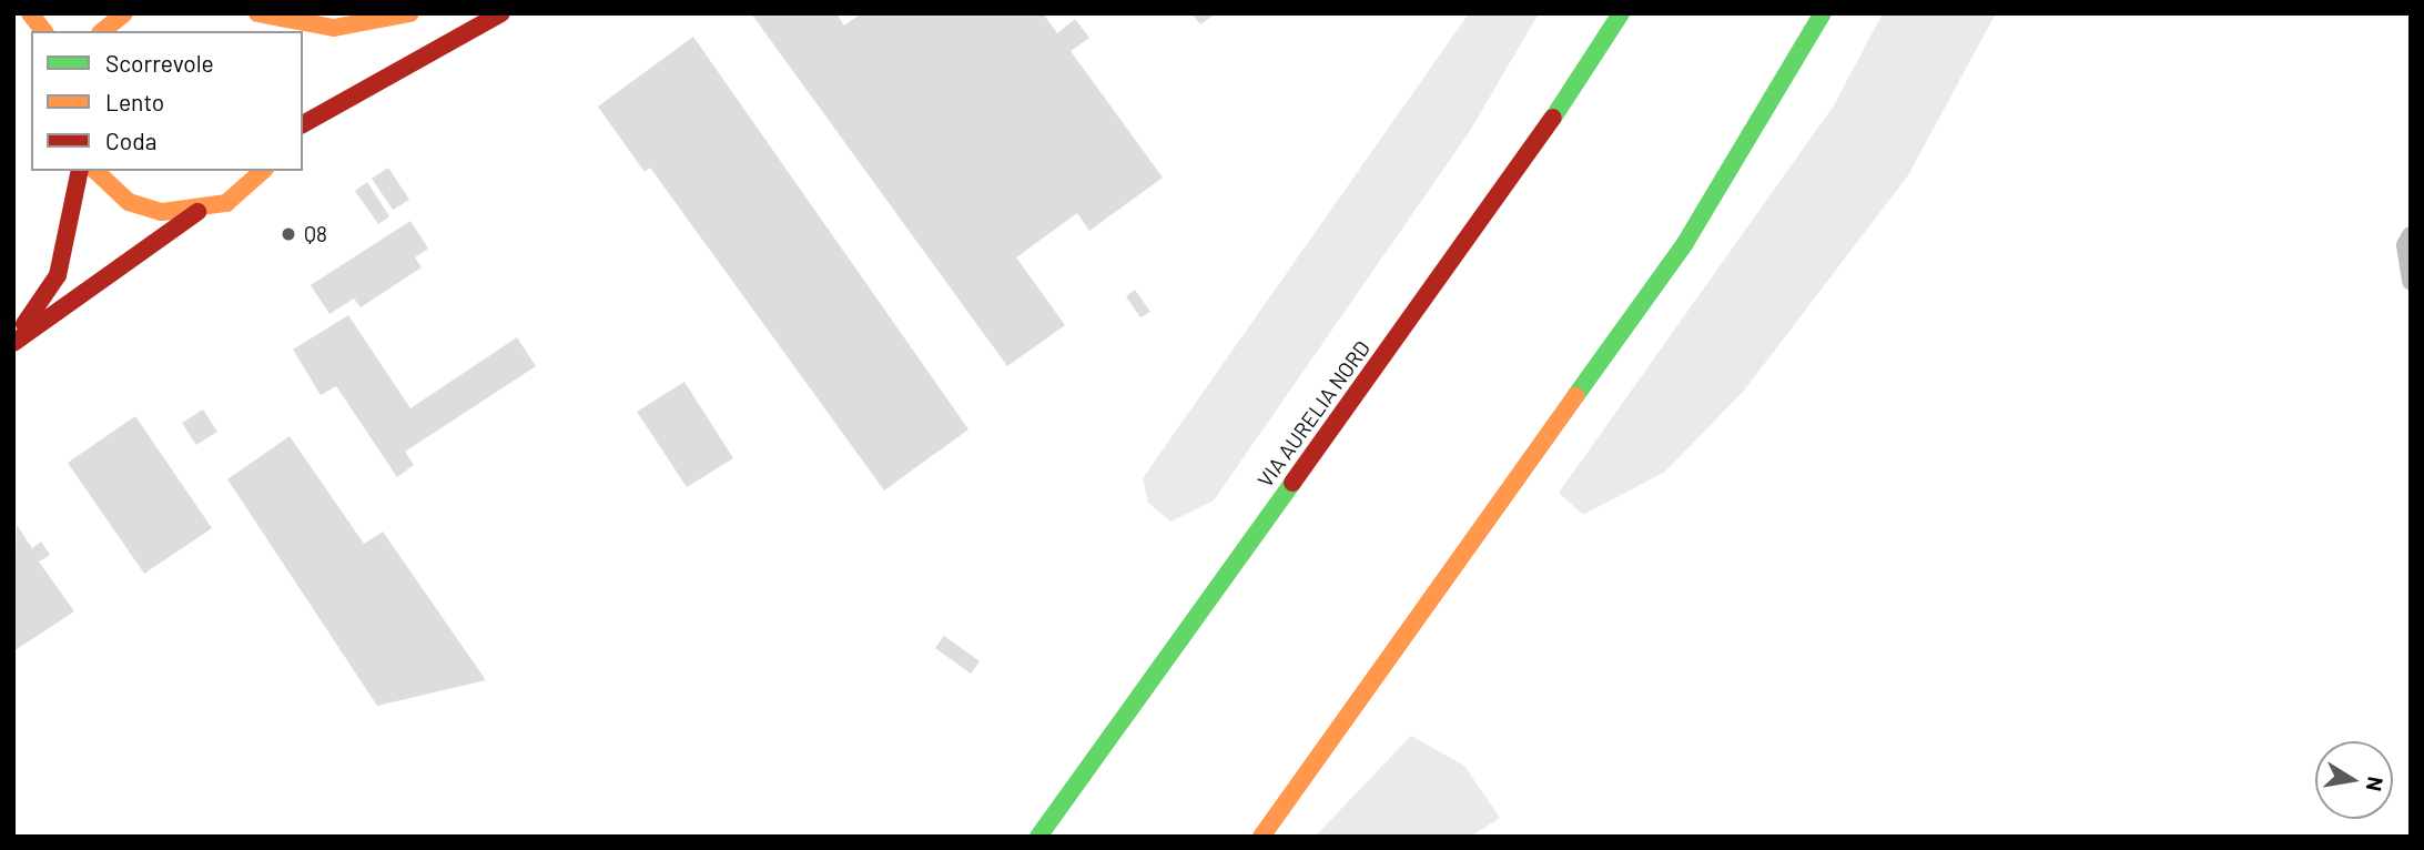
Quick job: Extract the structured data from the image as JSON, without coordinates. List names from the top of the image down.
{
  "streets": {
    "main road": ["VIA AURELIA NORD"]
  },
  "places": ["Q8"],
  "legend": ["Scorrevole", "Lento", "Coda"],
  "north": "right"
}
